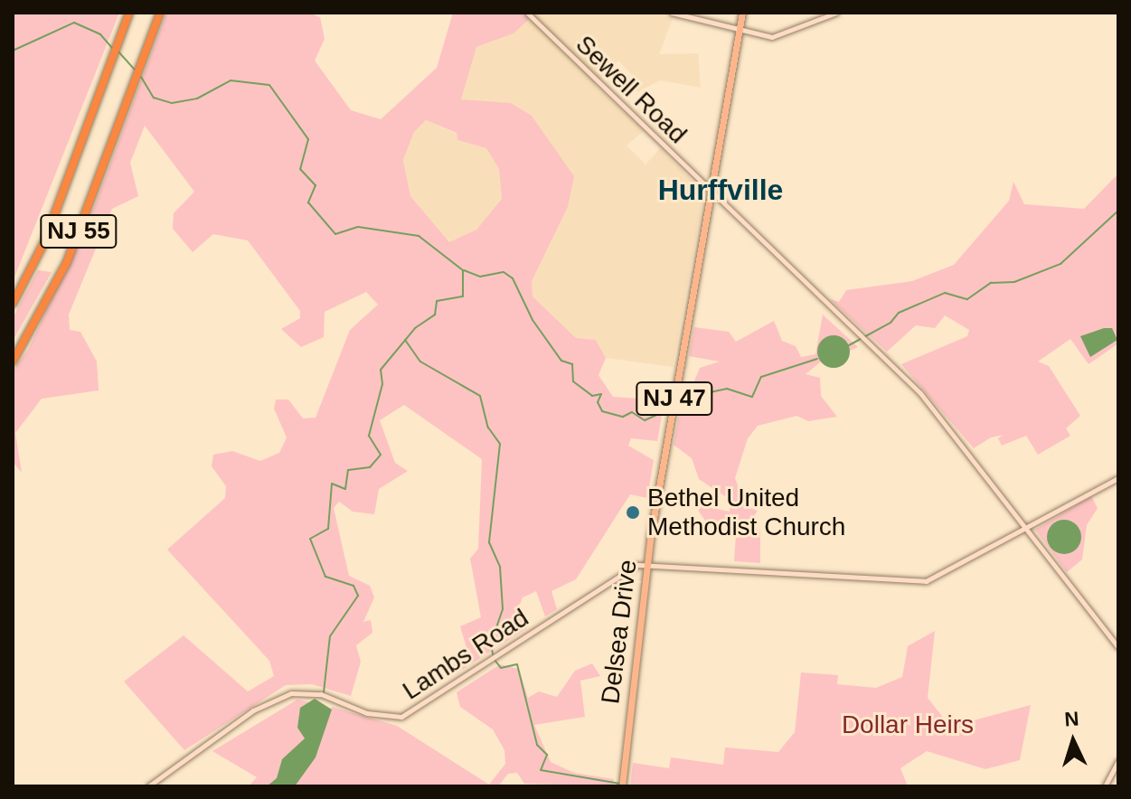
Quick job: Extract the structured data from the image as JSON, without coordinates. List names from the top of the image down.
{
  "streets": {
    "highway": ["NJ 55"],
    "main road": [
      "Sewell Road",
      "NJ 47",
      "Delsea Drive",
      "Lambs Road"
    ]
  },
  "crossings": [
    ["Sewell Road", "Delsea Drive"],
    ["Delsea Drive", "Lambs Road"]
  ],
  "districts": ["Hurffville"],
  "parks": ["Dollar Heirs"],
  "places": ["Bethel United Methodist Church"],
  "north": "top"
}
